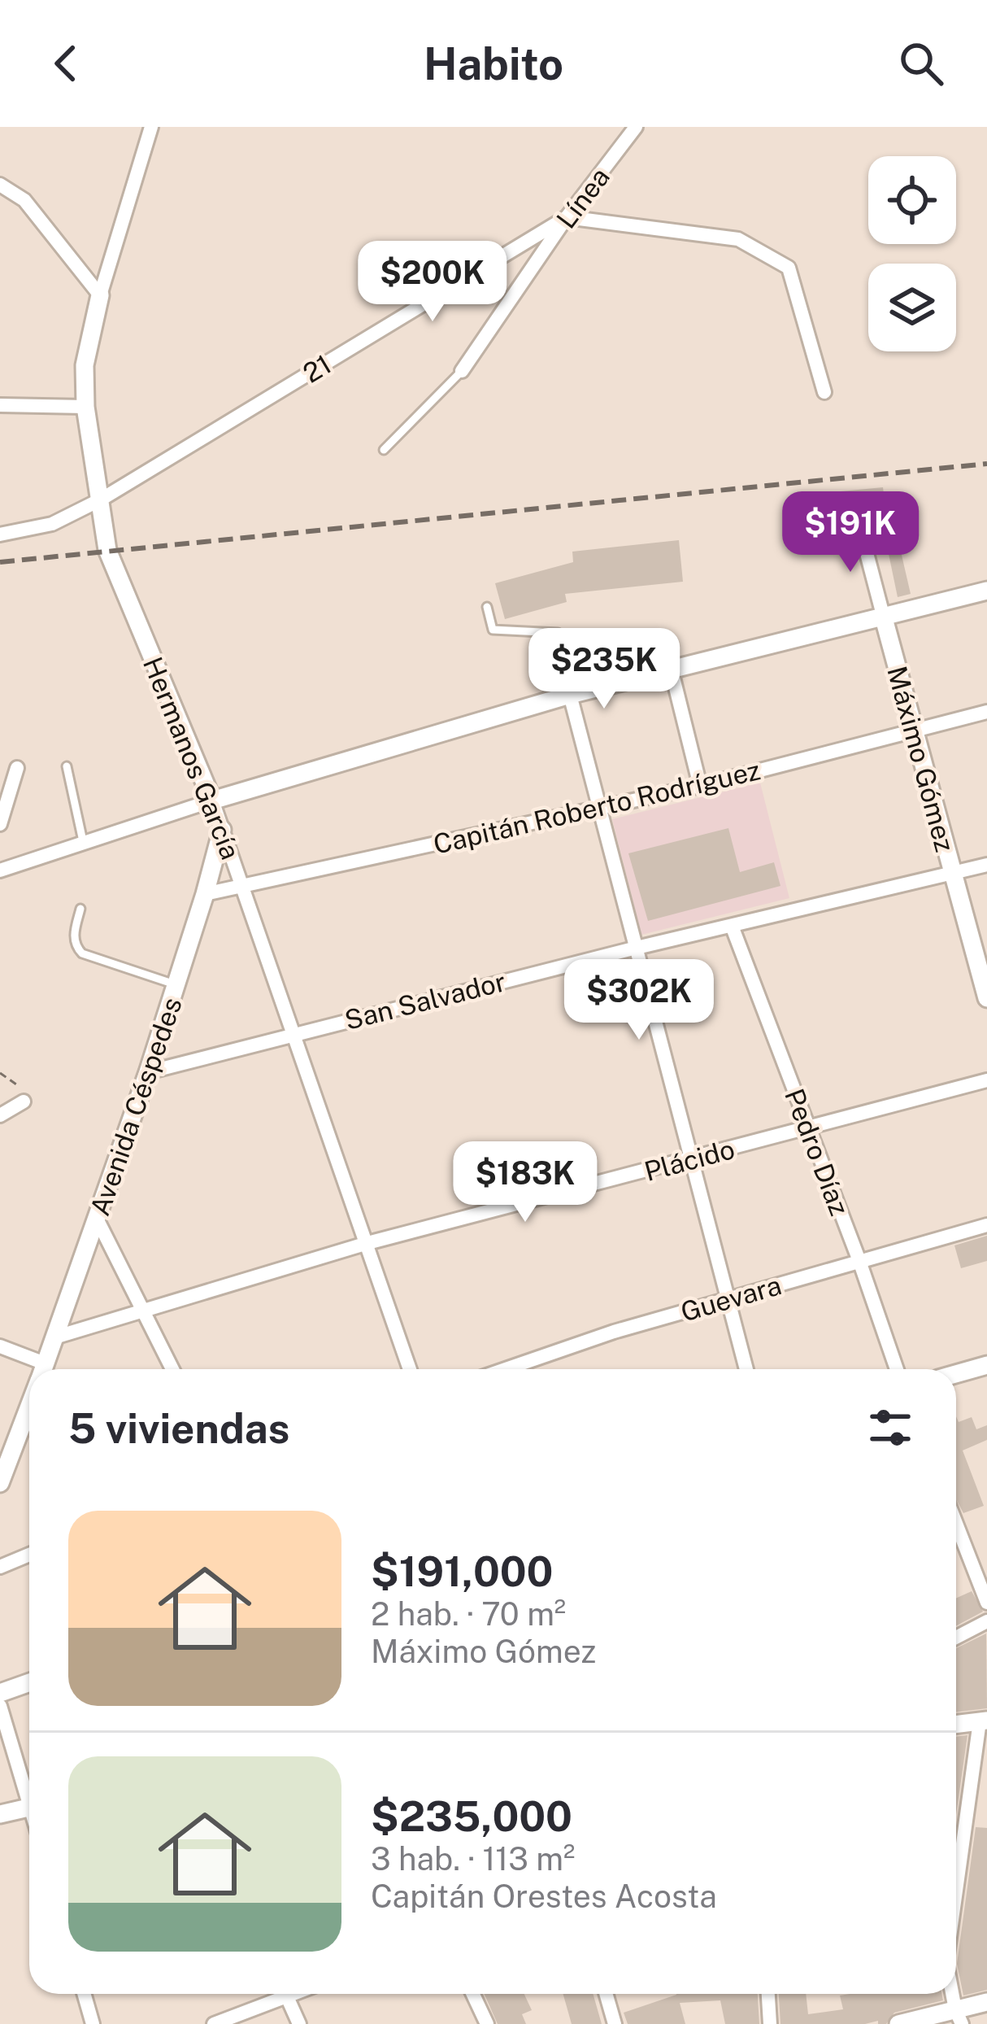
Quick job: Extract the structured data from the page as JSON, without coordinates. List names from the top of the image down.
{
  "streets": {
    "street": [
      "Línea",
      "21",
      "Hermanos García",
      "Máximo Gómez",
      "Capitán Roberto Rodríguez",
      "San Salvador",
      "Avenida Céspedes",
      "Pedro Díaz",
      "Plácido",
      "Guevara"
    ]
  },
  "crossings": [
    ["Línea", "21"],
    ["21", "Hermanos García"],
    ["Hermanos García", "Capitán Roberto Rodríguez"],
    ["Hermanos García", "San Salvador"],
    ["Hermanos García", "Avenida Céspedes"],
    ["Hermanos García", "Plácido"],
    ["Máximo Gómez", "Capitán Roberto Rodríguez"],
    ["Máximo Gómez", "San Salvador"],
    ["Capitán Roberto Rodríguez", "Avenida Céspedes"],
    ["San Salvador", "Avenida Céspedes"],
    ["San Salvador", "Pedro Díaz"],
    ["Avenida Céspedes", "Plácido"],
    ["Pedro Díaz", "Plácido"],
    ["Pedro Díaz", "Guevara"]
  ],
  "page": {
    "header": "Habito",
    "price": [
      "$200K",
      "$191K",
      "$235K",
      "$302K",
      "$183K"
    ],
    "heading": "5 viviendas",
    "list": [
      {
        "name": "$191,000",
        "note": "2 hab. · 70 m² · Máximo Gómez"
      },
      {
        "name": "$235,000",
        "note": "3 hab. · 113 m² · Capitán Orestes Acosta"
      }
    ]
  }
}
